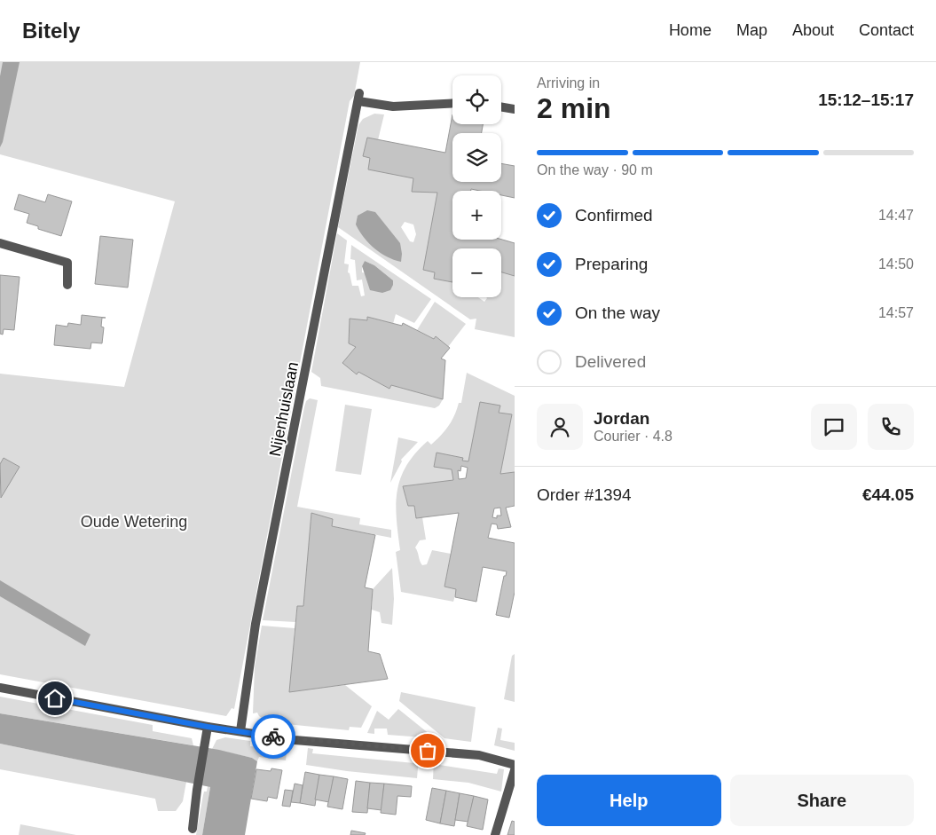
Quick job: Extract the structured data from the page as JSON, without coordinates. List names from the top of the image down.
{
  "streets": {
    "street": ["Nijenhuislaan"]
  },
  "parks": ["Oude Wetering"],
  "page": {
    "header": "Bitely",
    "nav": [
      "Home",
      "Map",
      "About",
      "Contact"
    ],
    "heading": ["2 min", "Arriving in", "15:12–15:17"],
    "panel": [
      "Jordan",
      "Courier · 4.8",
      "Order #1394",
      "€44.05"
    ],
    "map_buttons": ["+", "−"],
    "bar": "On the way · 90 m",
    "list": [
      ["Confirmed", "14:47"],
      ["Preparing", "14:50"],
      ["On the way", "14:57"],
      "Delivered"
    ],
    "buttons": ["Help", "Share"]
  }
}
